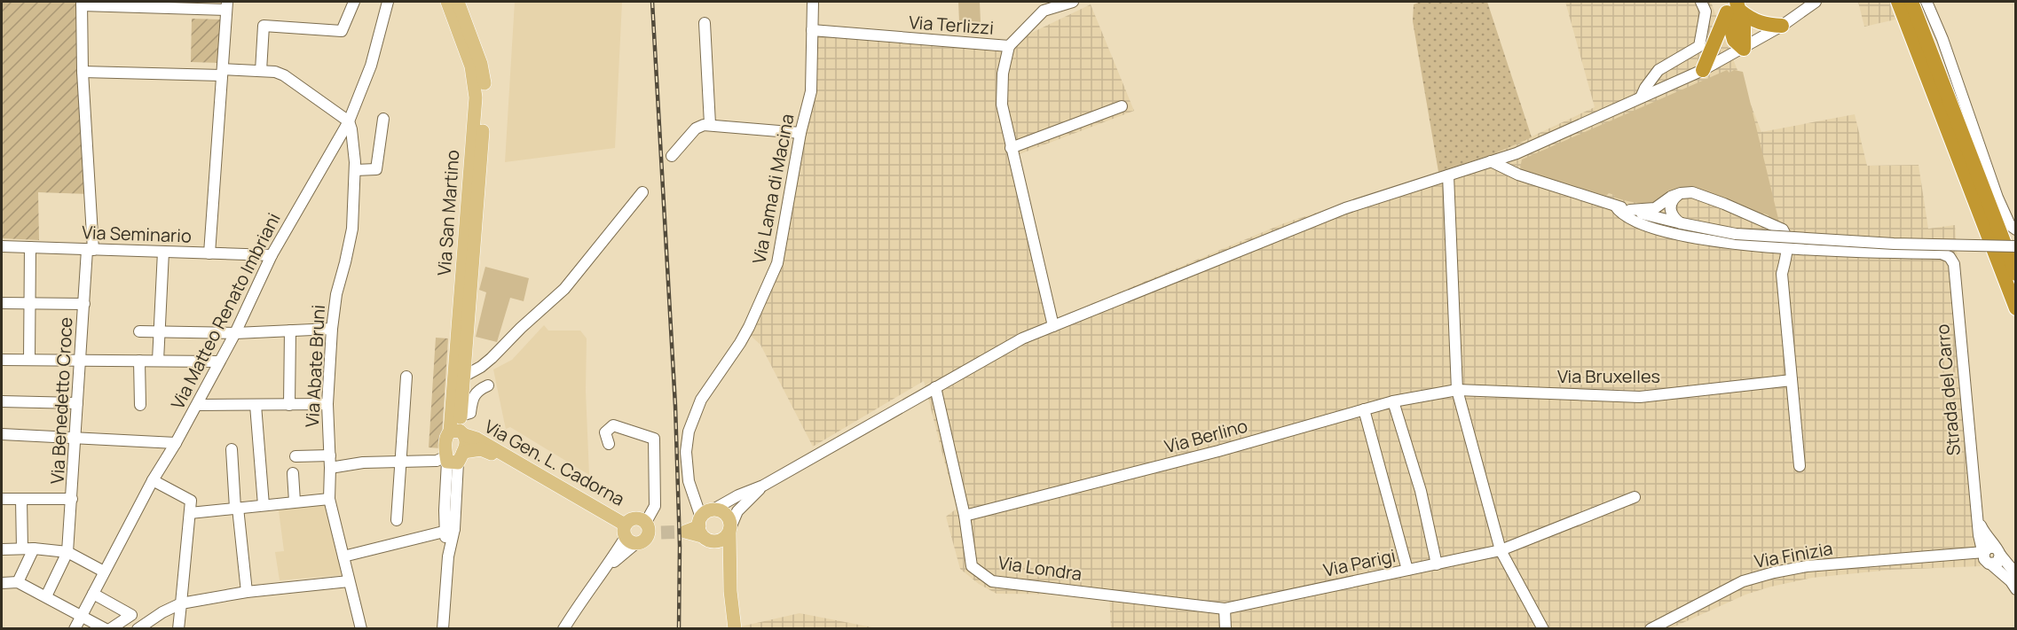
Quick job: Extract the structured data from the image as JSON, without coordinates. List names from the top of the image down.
{
  "streets": {
    "main road": ["Via San Martino", "Via Gen. L. Cadorna"],
    "street": [
      "Via Terlizzi",
      "Via Lama di Macina",
      "Via Seminario",
      "Via Matteo Renato Imbriani",
      "Via Abate Bruni",
      "Via Bruxelles",
      "Strada del Carro",
      "Via Benedetto Croce",
      "Via Berlino",
      "Via Finizia",
      "Via Parigi",
      "Via Londra"
    ]
  },
  "crossings": [
    ["Via Terlizzi", "Via Lama di Macina"],
    ["Via San Martino", "Via Gen. L. Cadorna"],
    ["Via Seminario", "Via Matteo Renato Imbriani"],
    ["Via Seminario", "Via Benedetto Croce"],
    ["Via Matteo Renato Imbriani", "Via Abate Bruni"],
    ["Via Bruxelles", "Via Berlino"],
    ["Strada del Carro", "Via Finizia"],
    ["Via Berlino", "Via Londra"],
    ["Via Parigi", "Via Londra"]
  ]
}
